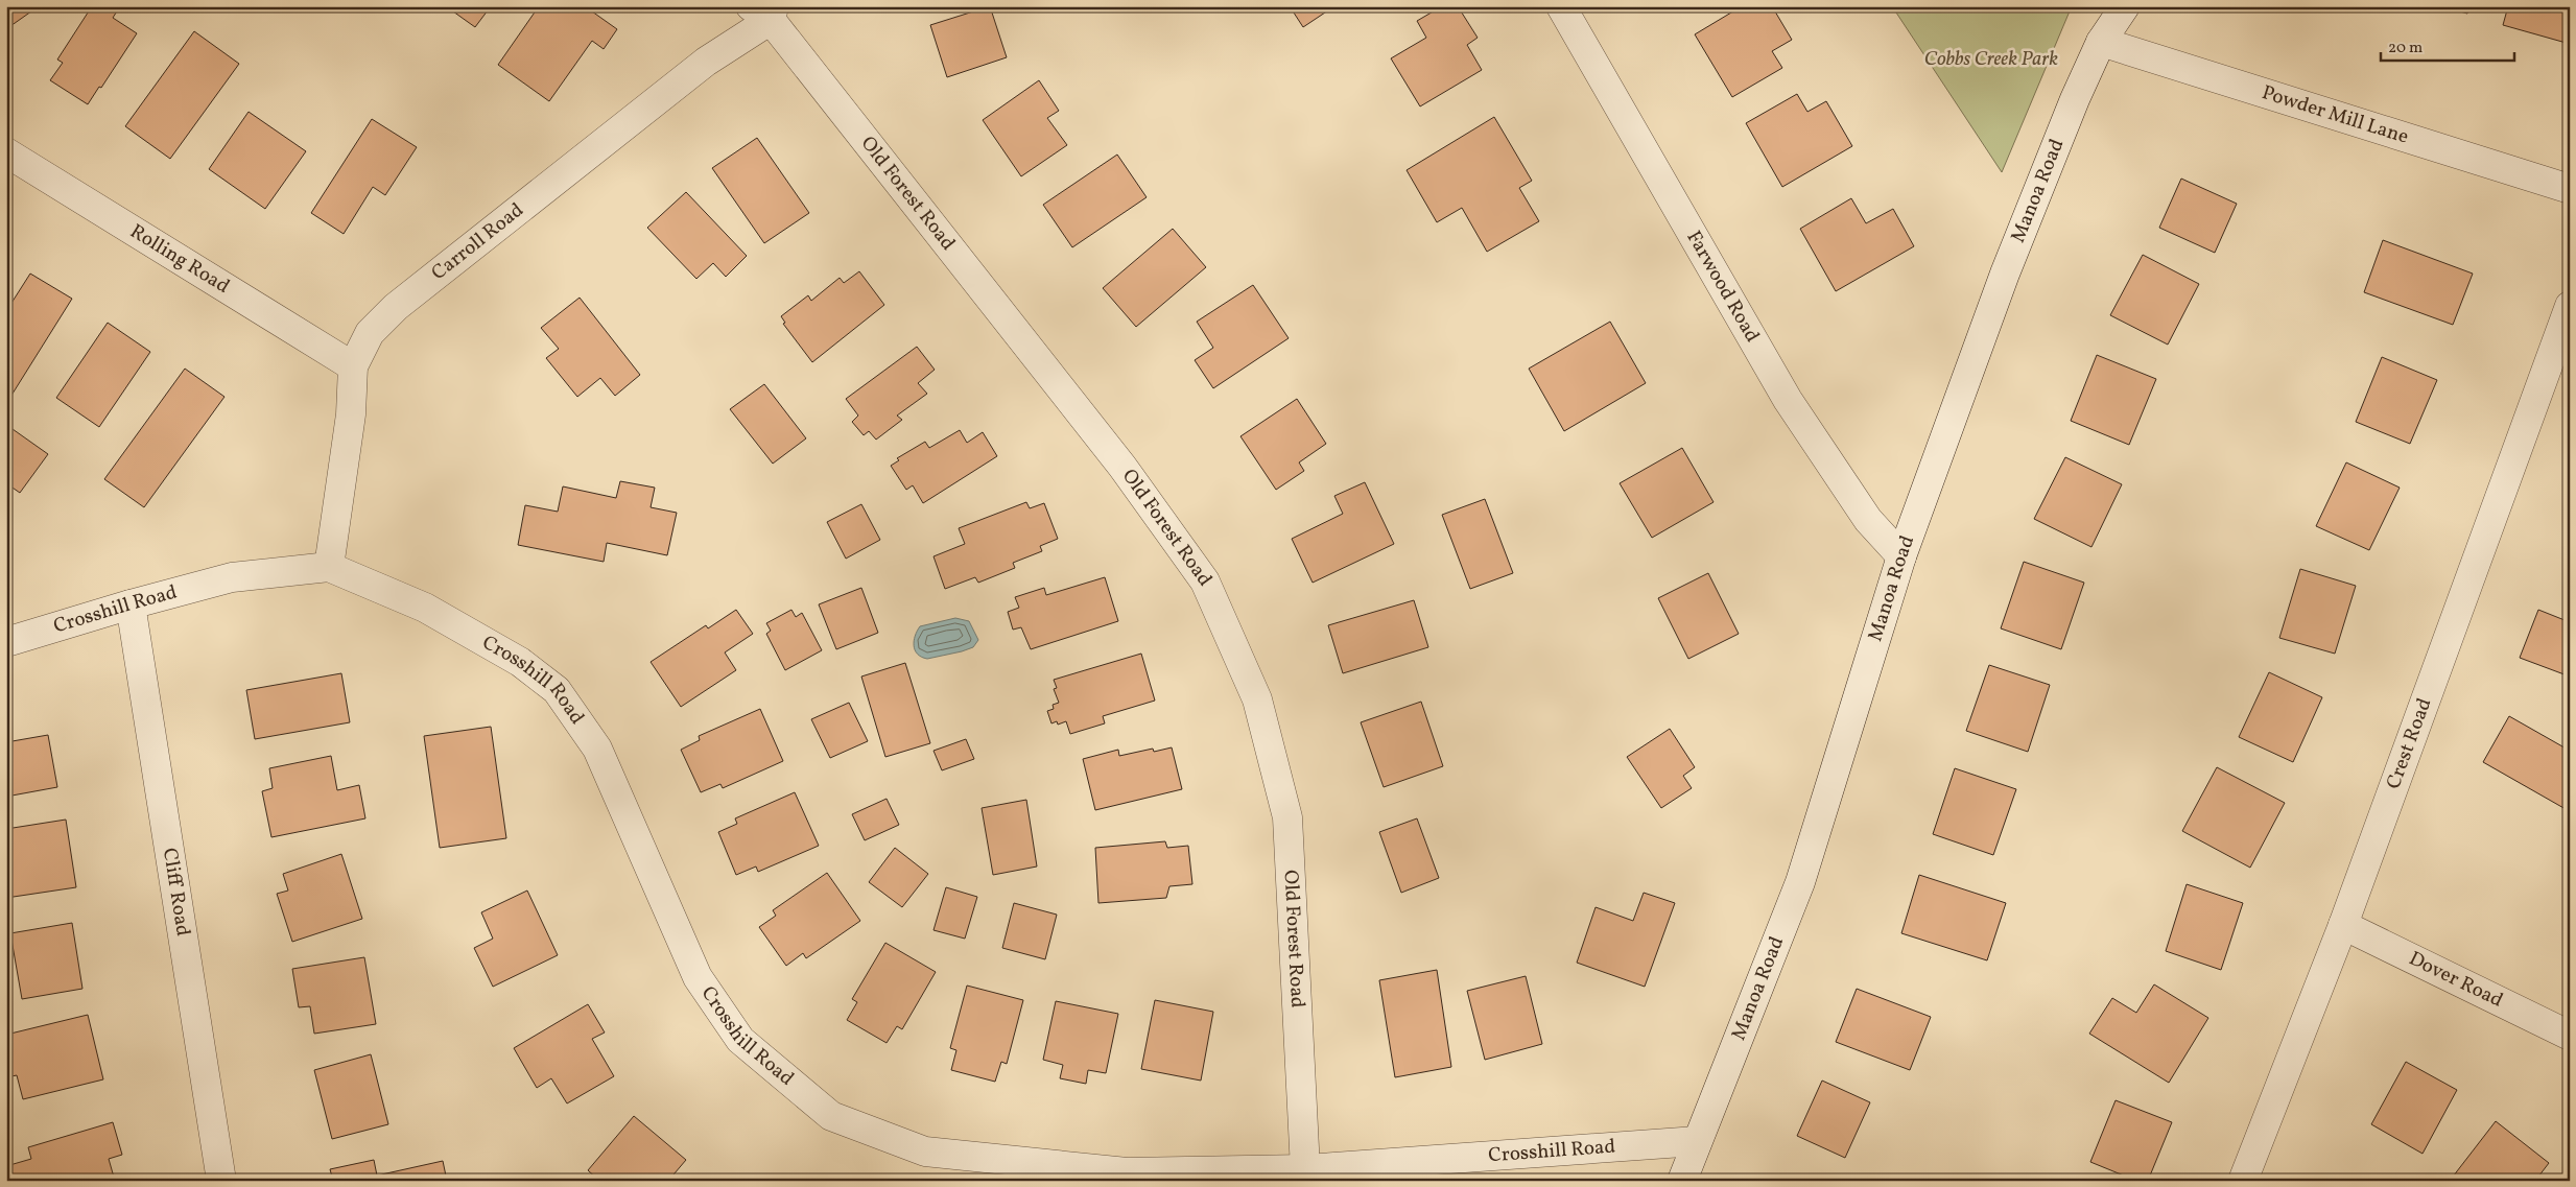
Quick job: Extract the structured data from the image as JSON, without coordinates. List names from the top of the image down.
{
  "streets": {
    "street": [
      "Powder Mill Lane",
      "Manoa Road",
      "Old Forest Road",
      "Carroll Road",
      "Rolling Road",
      "Farwood Road",
      "Crosshill Road",
      "Crest Road",
      "Cliff Road",
      "Dover Road"
    ]
  },
  "crossings": [
    ["Powder Mill Lane", "Manoa Road"],
    ["Manoa Road", "Farwood Road"],
    ["Manoa Road", "Crosshill Road"],
    ["Old Forest Road", "Carroll Road"],
    ["Old Forest Road", "Crosshill Road"],
    ["Carroll Road", "Rolling Road"],
    ["Carroll Road", "Crosshill Road"],
    ["Crosshill Road", "Cliff Road"],
    ["Crest Road", "Dover Road"]
  ],
  "parks": ["Cobbs Creek Park"],
  "scale_bar": "20 m"
}
